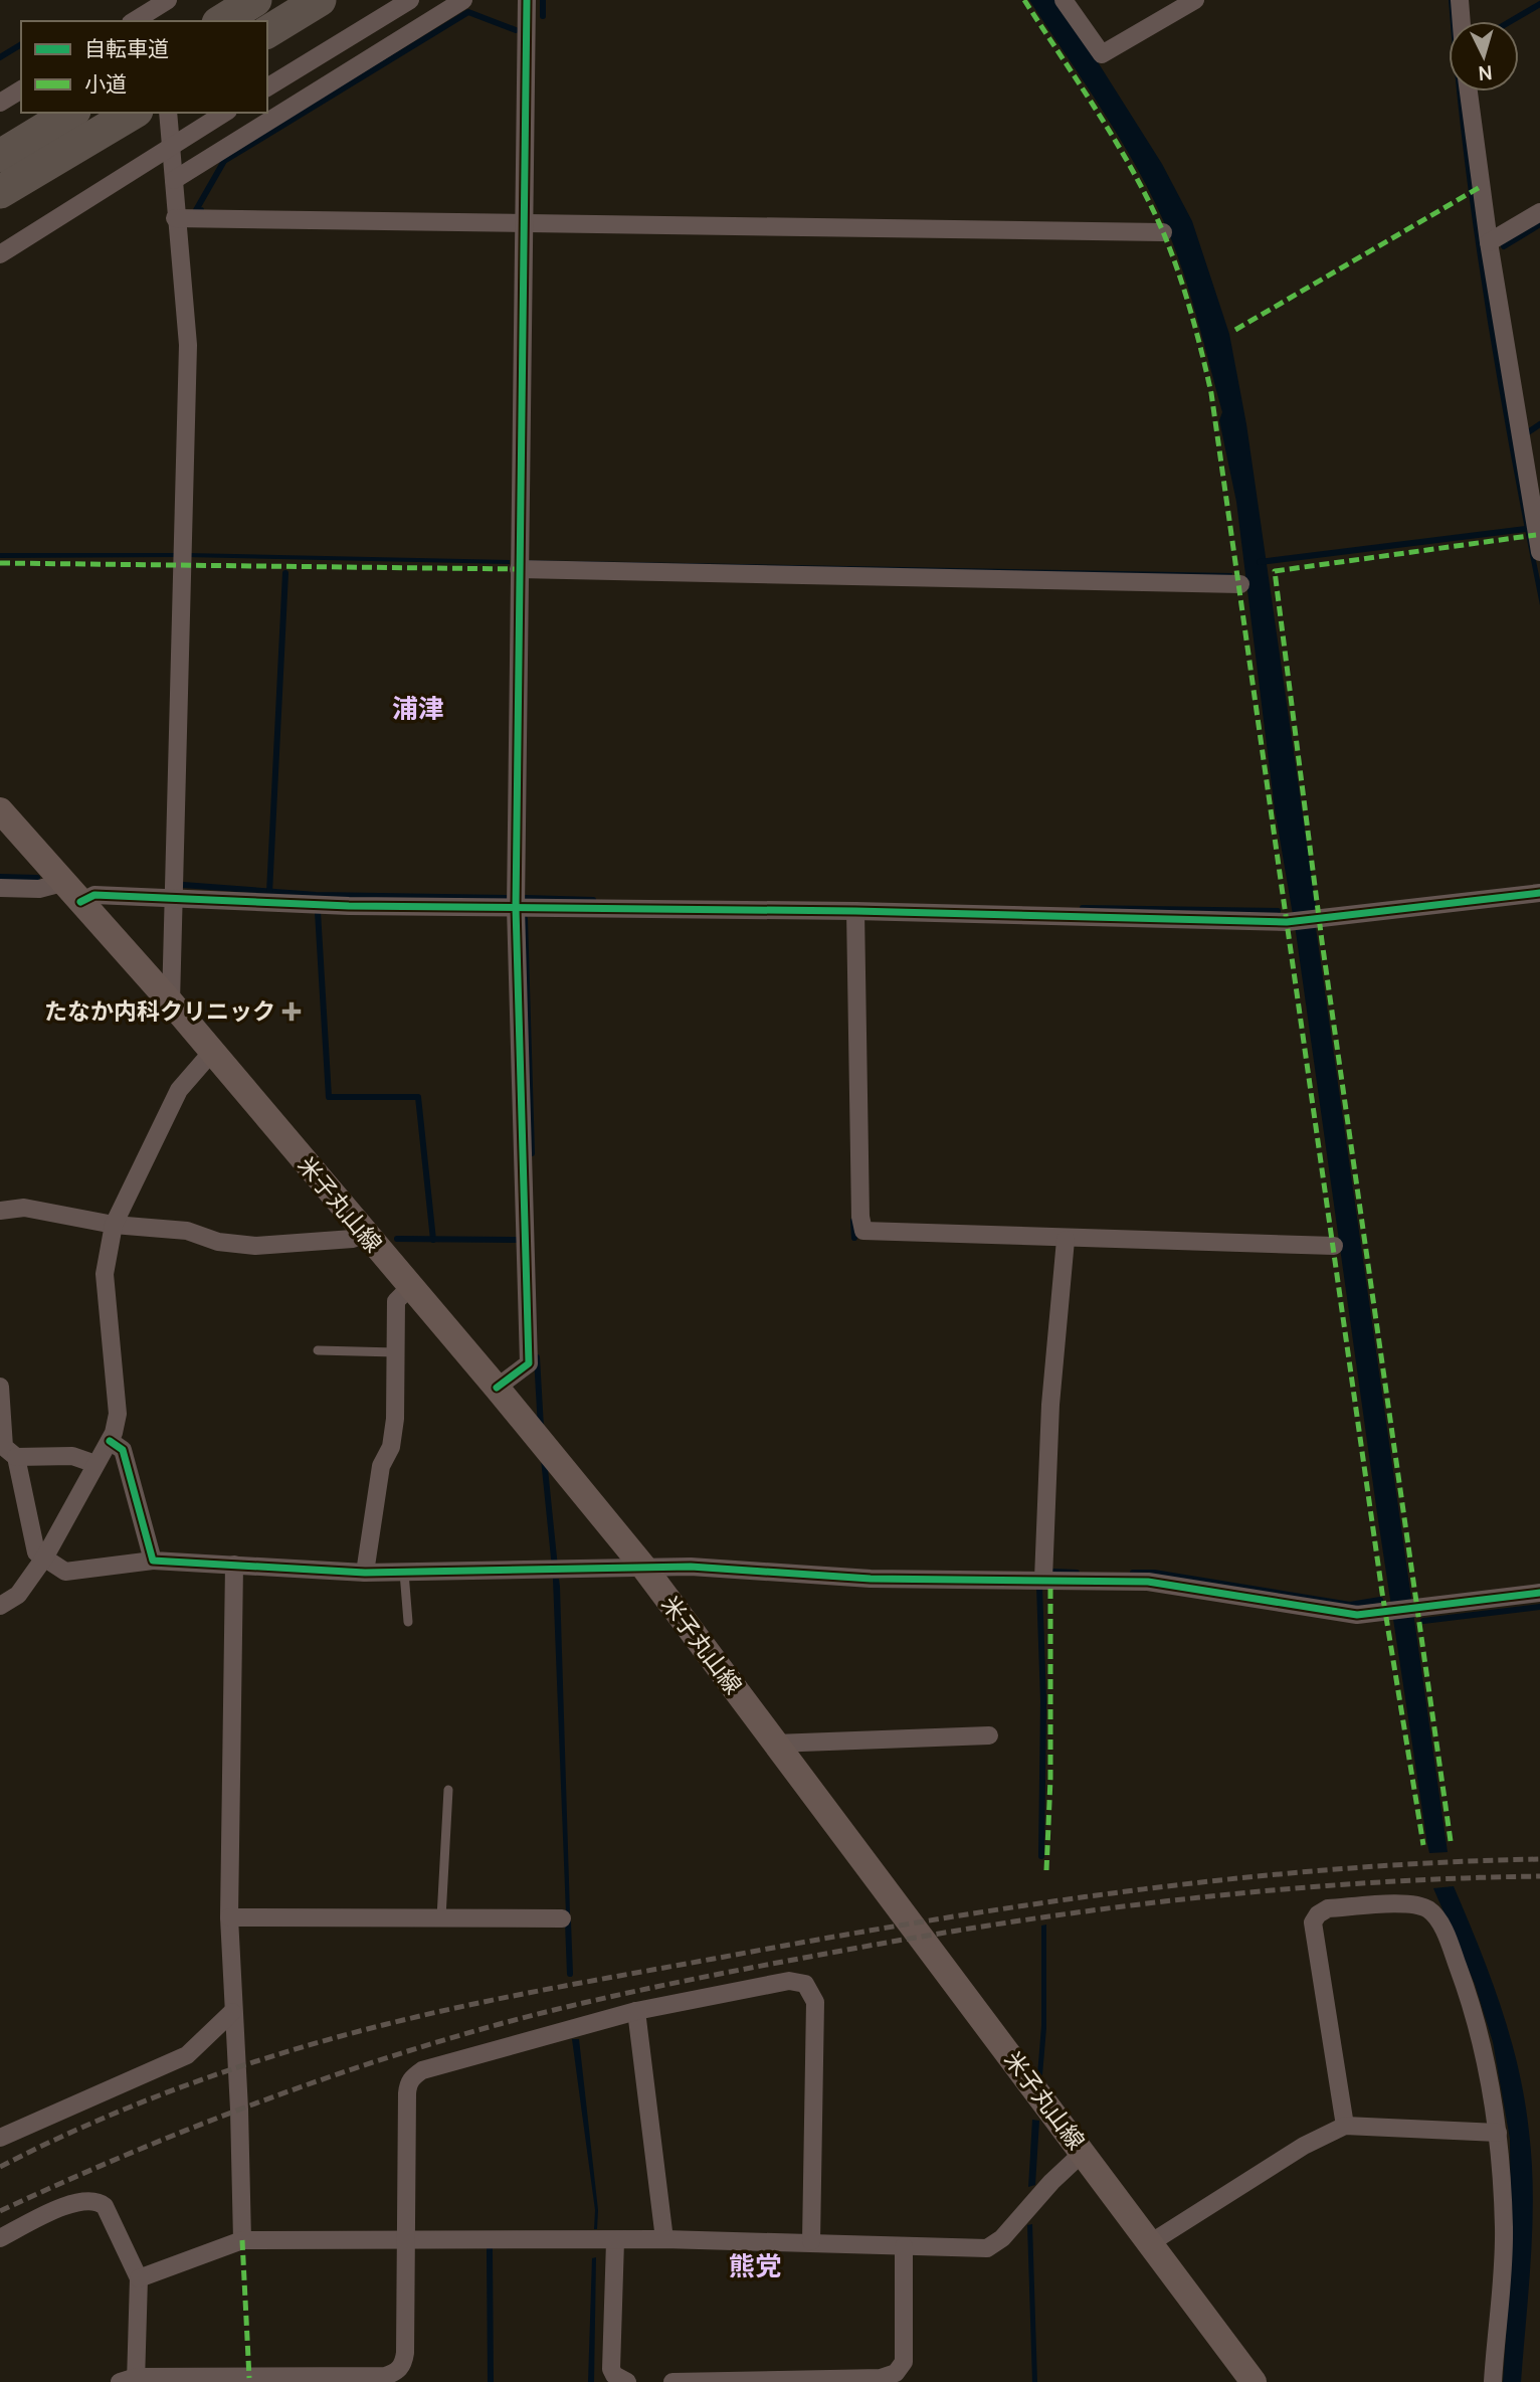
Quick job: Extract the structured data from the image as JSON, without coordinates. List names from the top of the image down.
{
  "streets": {
    "main road": ["米子丸山線"]
  },
  "districts": ["浦津", "熊党"],
  "places": {
    "health": ["たなか内科クリニック"]
  },
  "legend": ["自転車道", "小道"],
  "north": "bottom"
}
